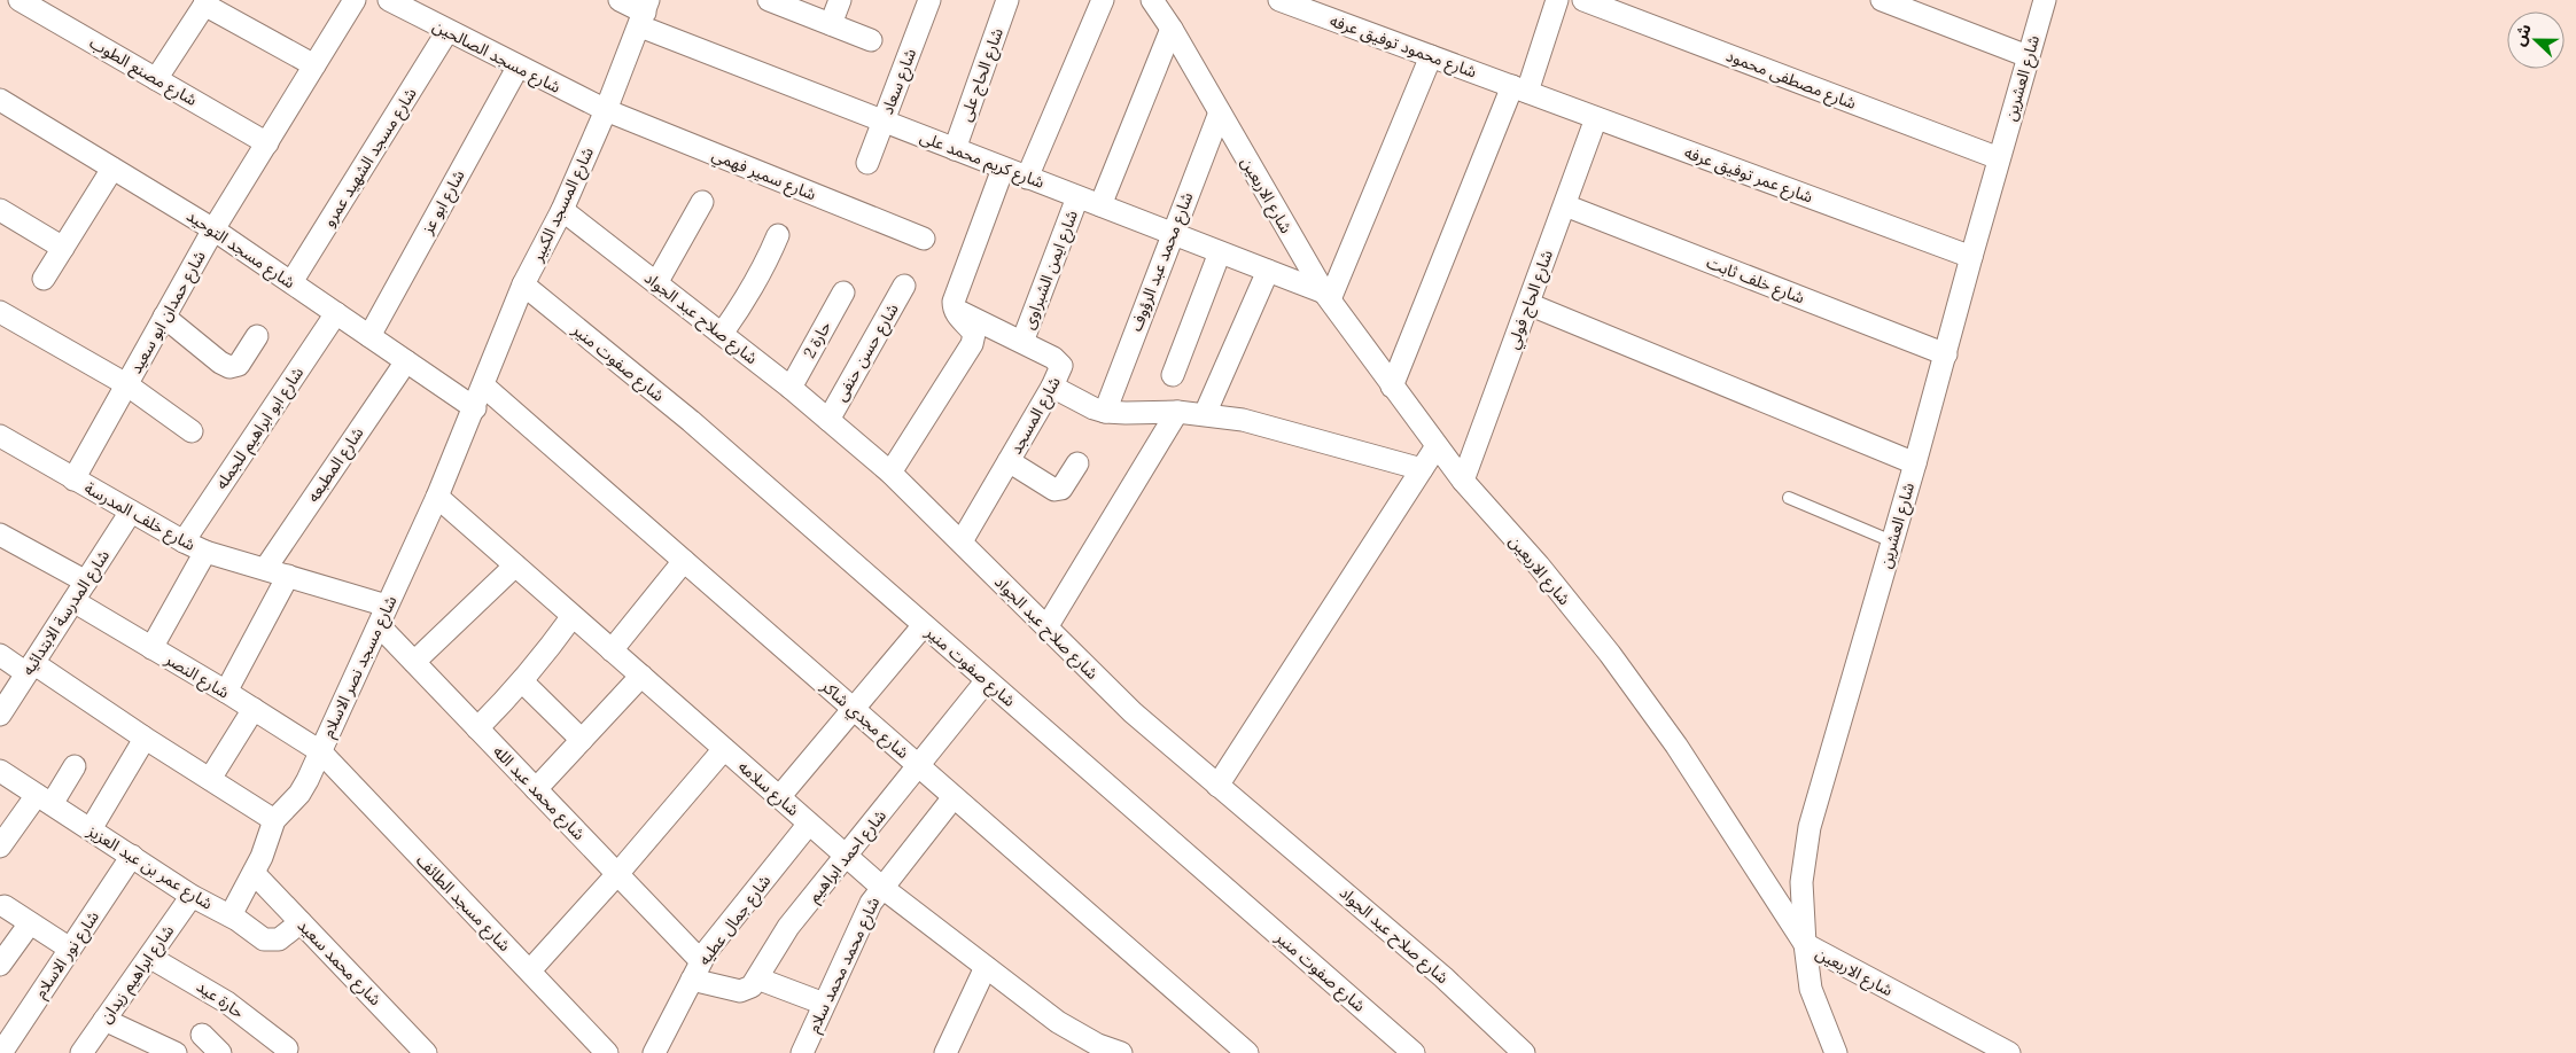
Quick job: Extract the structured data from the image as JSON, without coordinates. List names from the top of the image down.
{
  "streets": {
    "street": [
      "شارع محمود توفيق عرفه",
      "شارع مسجد الصالحين",
      "شارع مصنع الطوب",
      "شارع الحاج على",
      "شارع العشرين",
      "شارع مصطفى محمود",
      "شارع سعاد",
      "شارع مسجد الشهيد عمرو",
      "شارع كريم محمد على",
      "شارع سمير فهمي",
      "شارع عمر توفيق عرفه",
      "شارع الاربعين",
      "شارع ابو عز",
      "شارع المسجد الكبير",
      "شارع مسجد التوحيد",
      "شارع محمد عبد الرؤوف",
      "شارع ايمن الشبراوى",
      "شارع خلف ثابت",
      "شارع الحاج فولي",
      "شارع حمدان ابو سعيد",
      "شارع صلاح عبد الجواد",
      "حارة 2",
      "شارع حسن حنفى",
      "شارع صفوت منير",
      "شارع المسجد",
      "شارع ابو ابراهيم للجمله",
      "شارع المطبعه",
      "شارع خلف المدرسة",
      "شارع المدرسة الابتدائيه",
      "شارع مسجد نصر الاسلام",
      "شارع النصر",
      "شارع مجدي شاكر",
      "شارع سلامه",
      "شارع محمد عبد الله",
      "شارع احمد ابراهيم",
      "شارع عمر بن عبد العزيز",
      "شارع مسجد الطائف",
      "شارع جمال عطيه",
      "شارع نور الاسلام",
      "شارع محمد سعيد",
      "شارع محمد محمد سلام",
      "شارع ابراهيم زيدان",
      "حارة عيد"
    ]
  },
  "crossings": [
    ["شارع محمود توفيق عرفه", "شارع عمر توفيق عرفه"],
    ["شارع مسجد الصالحين", "شارع مسجد الشهيد عمرو"],
    ["شارع مسجد الصالحين", "شارع سمير فهمي"],
    ["شارع مسجد الصالحين", "شارع ابو عز"],
    ["شارع مسجد الصالحين", "شارع المسجد الكبير"],
    ["شارع مصنع الطوب", "شارع حمدان ابو سعيد"],
    ["شارع الحاج على", "شارع كريم محمد على"],
    ["شارع العشرين", "شارع مصطفى محمود"],
    ["شارع العشرين", "شارع عمر توفيق عرفه"],
    ["شارع العشرين", "شارع الاربعين"],
    ["شارع العشرين", "شارع خلف ثابت"],
    ["شارع سعاد", "شارع كريم محمد على"],
    ["شارع مسجد الشهيد عمرو", "شارع مسجد التوحيد"],
    ["شارع كريم محمد على", "شارع الاربعين"],
    ["شارع كريم محمد على", "شارع المسجد الكبير"],
    ["شارع كريم محمد على", "شارع محمد عبد الرؤوف"],
    ["شارع كريم محمد على", "شارع ايمن الشبراوى"],
    ["شارع سمير فهمي", "شارع المسجد الكبير"],
    ["شارع عمر توفيق عرفه", "شارع الحاج فولي"],
    ["شارع الاربعين", "شارع محمد عبد الرؤوف"],
    ["شارع الاربعين", "شارع الحاج فولي"],
    ["شارع ابو عز", "شارع مسجد التوحيد"],
    ["شارع المسجد الكبير", "شارع مسجد التوحيد"],
    ["شارع المسجد الكبير", "شارع صلاح عبد الجواد"],
    ["شارع المسجد الكبير", "شارع صفوت منير"],
    ["شارع المسجد الكبير", "شارع مسجد نصر الاسلام"],
    ["شارع المسجد الكبير", "شارع مجدي شاكر"],
    ["شارع مسجد التوحيد", "شارع حمدان ابو سعيد"],
    ["شارع مسجد التوحيد", "شارع ابو ابراهيم للجمله"],
    ["شارع مسجد التوحيد", "شارع المطبعه"],
    ["شارع مسجد التوحيد", "شارع مسجد نصر الاسلام"],
    ["شارع ايمن الشبراوى", "شارع المسجد"],
    ["شارع خلف ثابت", "شارع الحاج فولي"],
    ["شارع حمدان ابو سعيد", "شارع خلف المدرسة"],
    ["شارع صلاح عبد الجواد", "حارة 2"],
    ["شارع صلاح عبد الجواد", "شارع حسن حنفى"],
    ["شارع صلاح عبد الجواد", "شارع المسجد"],
    ["شارع صفوت منير", "شارع احمد ابراهيم"],
    ["شارع ابو ابراهيم للجمله", "شارع خلف المدرسة"],
    ["شارع المطبعه", "شارع خلف المدرسة"],
    ["شارع خلف المدرسة", "شارع المدرسة الابتدائيه"],
    ["شارع خلف المدرسة", "شارع مسجد نصر الاسلام"],
    ["شارع خلف المدرسة", "شارع محمد عبد الله"],
    ["شارع المدرسة الابتدائيه", "شارع النصر"],
    ["شارع مسجد نصر الاسلام", "شارع النصر"],
    ["شارع مسجد نصر الاسلام", "شارع سلامه"],
    ["شارع مسجد نصر الاسلام", "شارع محمد عبد الله"],
    ["شارع مسجد نصر الاسلام", "شارع عمر بن عبد العزيز"],
    ["شارع مسجد نصر الاسلام", "شارع مسجد الطائف"],
    ["شارع مسجد نصر الاسلام", "شارع محمد سعيد"],
    ["شارع النصر", "شارع مسجد الطائف"],
    ["شارع مجدي شاكر", "شارع احمد ابراهيم"],
    ["شارع مجدي شاكر", "شارع محمد محمد سلام"],
    ["شارع سلامه", "شارع احمد ابراهيم"],
    ["شارع سلامه", "شارع جمال عطيه"],
    ["شارع سلامه", "شارع محمد محمد سلام"],
    ["شارع محمد عبد الله", "شارع جمال عطيه"],
    ["شارع عمر بن عبد العزيز", "شارع نور الاسلام"],
    ["شارع عمر بن عبد العزيز", "شارع محمد سعيد"],
    ["شارع عمر بن عبد العزيز", "شارع ابراهيم زيدان"],
    ["شارع ابراهيم زيدان", "حارة عيد"]
  ],
  "north": "left"
}
